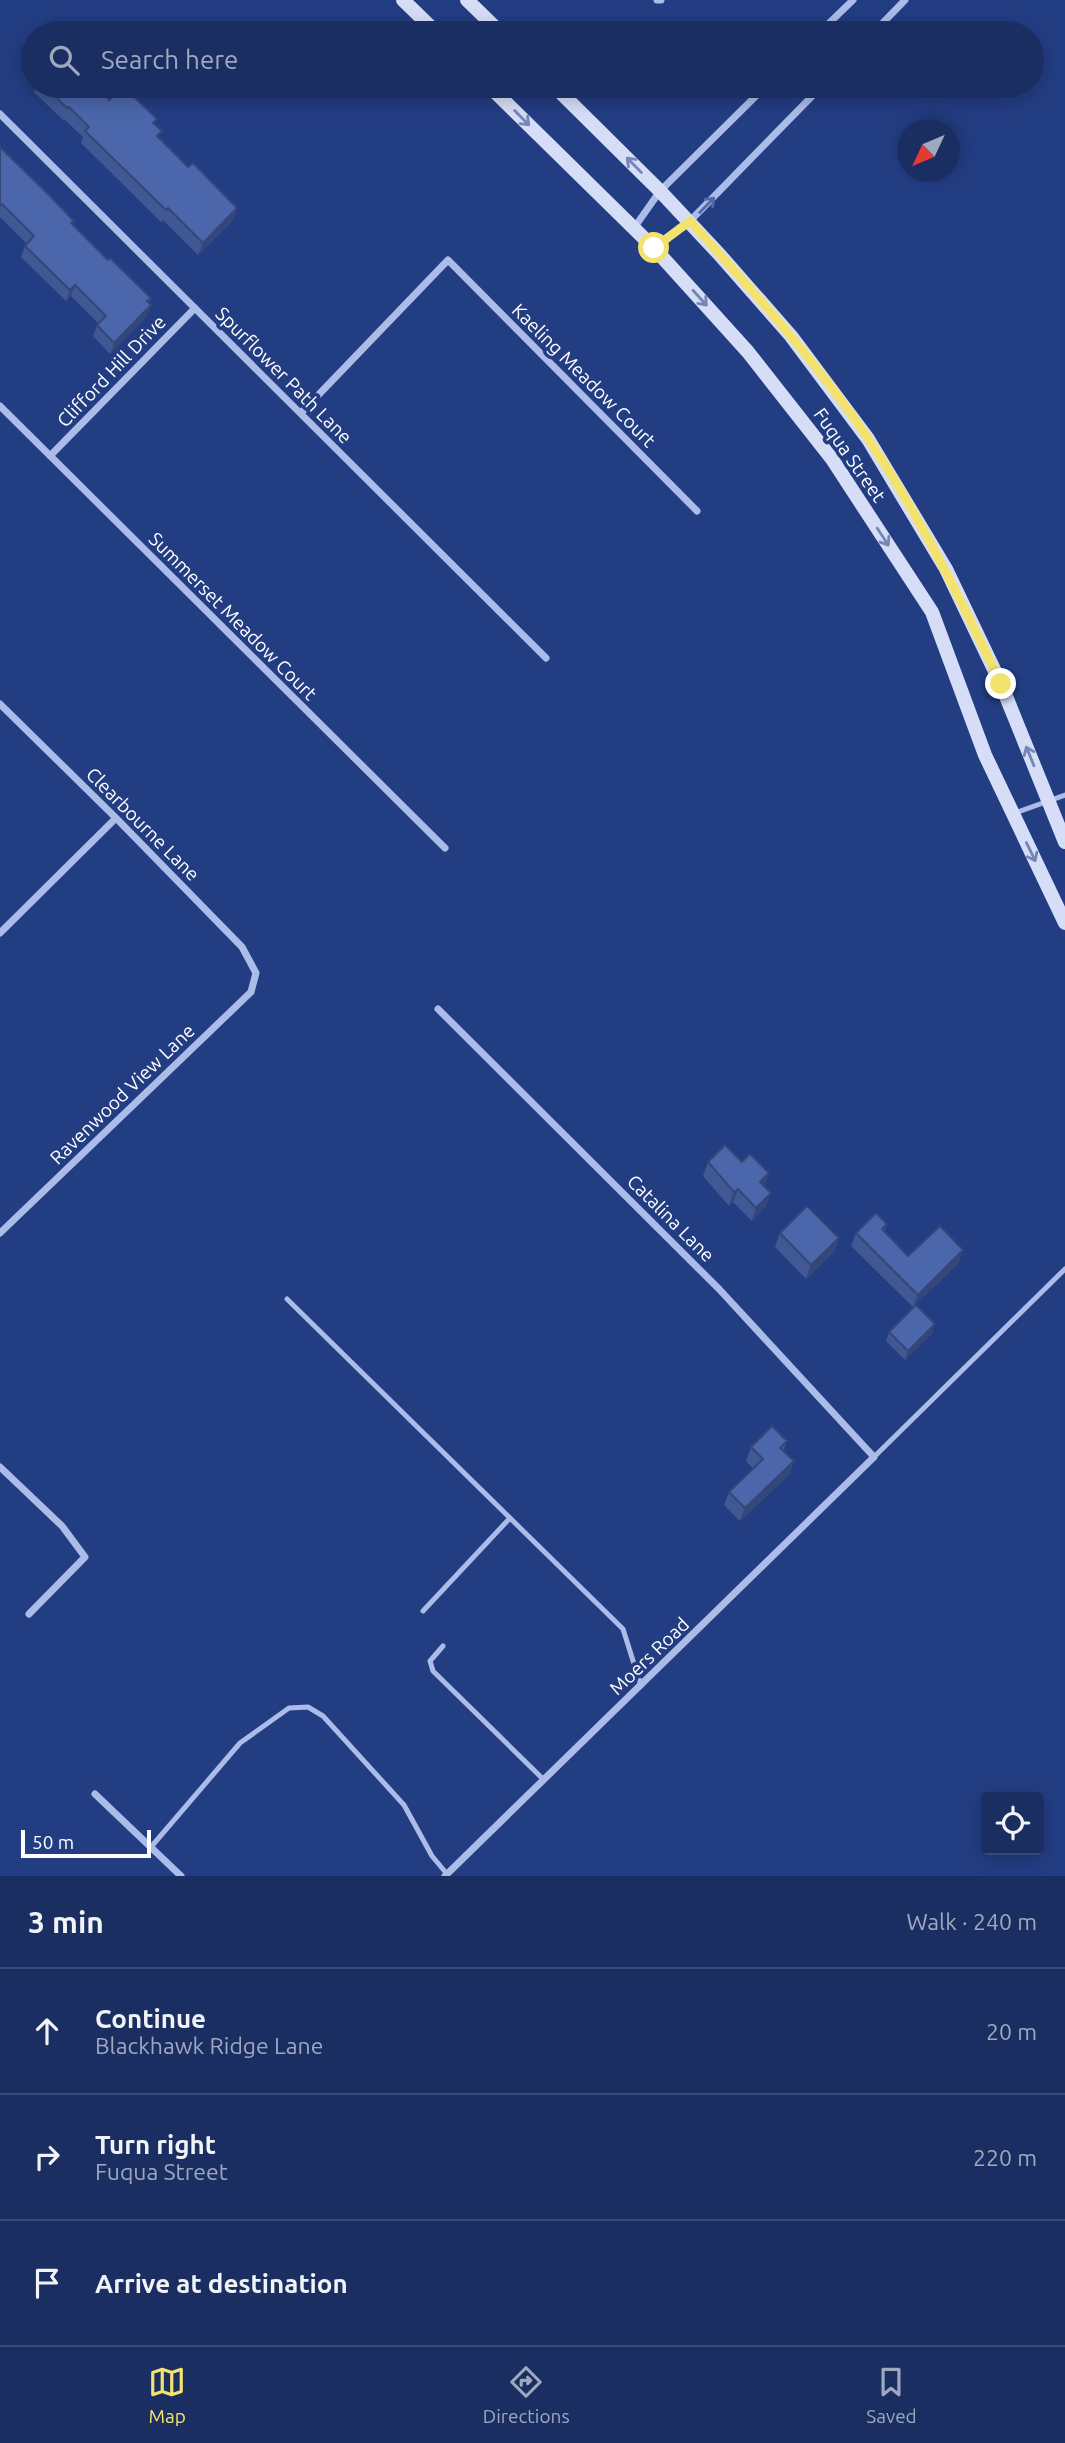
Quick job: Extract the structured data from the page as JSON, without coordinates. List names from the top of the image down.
{
  "streets": {
    "main road": ["Fuqua Street"],
    "street": [
      "Clifford Hill Drive",
      "Spurflower Path Lane",
      "Kaeling Meadow Court",
      "Summerset Meadow Court",
      "Clearbourne Lane",
      "Ravenwood View Lane",
      "Catalina Lane",
      "Moers Road"
    ]
  },
  "crossings": [
    ["Clifford Hill Drive", "Spurflower Path Lane"],
    ["Clifford Hill Drive", "Summerset Meadow Court"],
    ["Spurflower Path Lane", "Kaeling Meadow Court"],
    ["Clearbourne Lane", "Ravenwood View Lane"],
    ["Catalina Lane", "Moers Road"]
  ],
  "scale_bar": "50 m",
  "north": "bottom left",
  "page": {
    "search": "Search here",
    "scale": "50 m",
    "heading": ["3 min", "Walk · 240 m"],
    "list": [
      ["Continue", "Blackhawk Ridge Lane", "20 m"],
      ["Turn right", "Fuqua Street", "220 m"],
      "Arrive at destination"
    ],
    "nav": ["Map", "Directions", "Saved"]
  }
}
